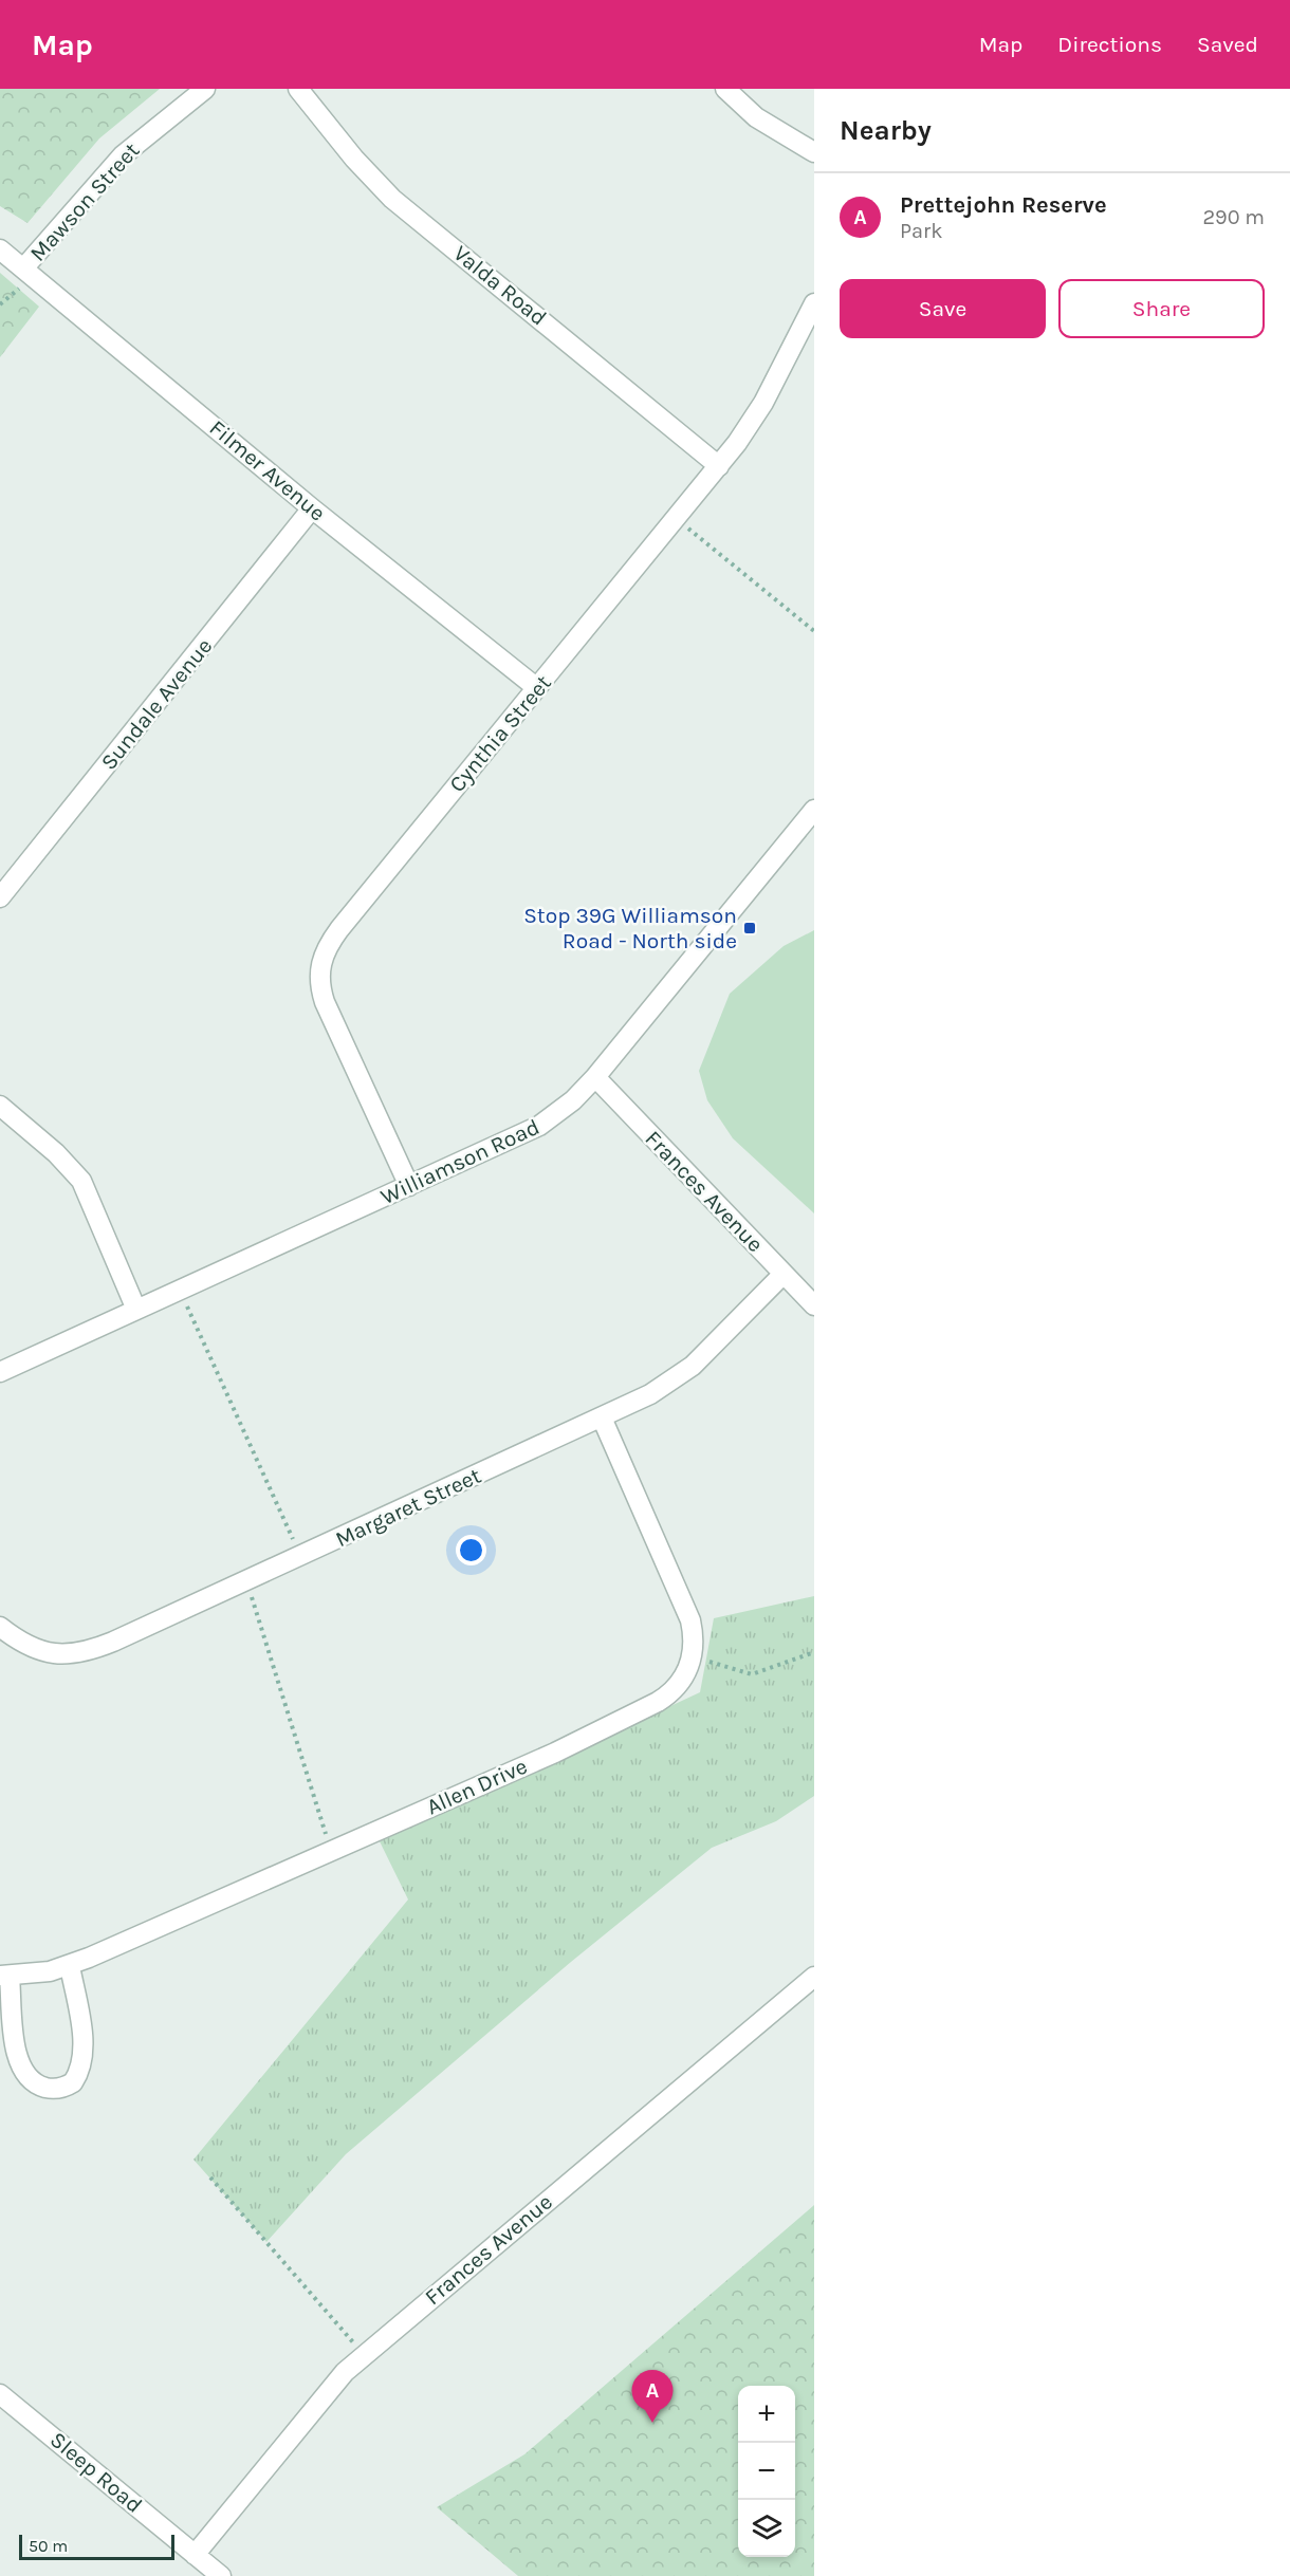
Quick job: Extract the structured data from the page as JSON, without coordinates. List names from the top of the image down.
{
  "streets": {
    "street": [
      "Mawson Street",
      "Valda Road",
      "Filmer Avenue",
      "Sundale Avenue",
      "Cynthia Street",
      "Williamson Road",
      "Frances Avenue",
      "Margaret Street",
      "Allen Drive",
      "Sleep Road"
    ]
  },
  "crossings": [
    ["Mawson Street", "Filmer Avenue"],
    ["Valda Road", "Cynthia Street"],
    ["Filmer Avenue", "Sundale Avenue"],
    ["Filmer Avenue", "Cynthia Street"],
    ["Cynthia Street", "Williamson Road"],
    ["Williamson Road", "Frances Avenue"],
    ["Frances Avenue", "Margaret Street"],
    ["Frances Avenue", "Sleep Road"],
    ["Margaret Street", "Allen Drive"]
  ],
  "places": {
    "transit": ["Stop 39G Williamson Road - North side"]
  },
  "scale_bar": "50 m",
  "page": {
    "header": "Map",
    "nav": ["Map", "Directions", "Saved"],
    "heading": "Nearby",
    "list": [
      {
        "mark": "A",
        "name": "Prettejohn Reserve",
        "note": "Park",
        "value": "290 m"
      }
    ],
    "buttons": ["Save", "Share"],
    "pins": "A",
    "map_buttons": ["+", "−"],
    "scale": "50 m"
  }
}
